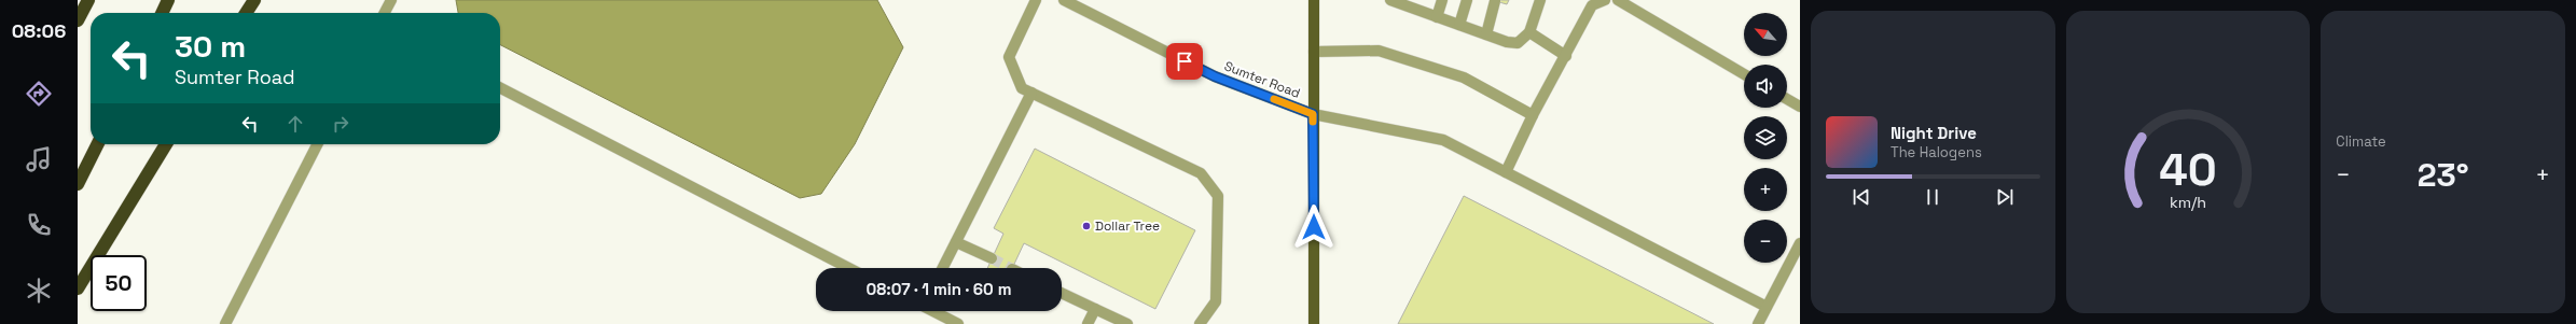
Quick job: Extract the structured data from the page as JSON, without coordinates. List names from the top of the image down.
{
  "streets": {
    "street": ["Sumter Road"]
  },
  "places": ["Dollar Tree"],
  "north": "top left",
  "page": {
    "tabs": "08:06",
    "tile": "Climate",
    "map_buttons": ["+", "−"],
    "turn": ["30 m", "Sumter Road"],
    "song": ["Night Drive", "The Halogens"],
    "heat": ["−", "23°", "+"],
    "limit": "50",
    "trip": "08:07 · 1 min · 60 m",
    "gauge": ["40", "km/h"]
  }
}
